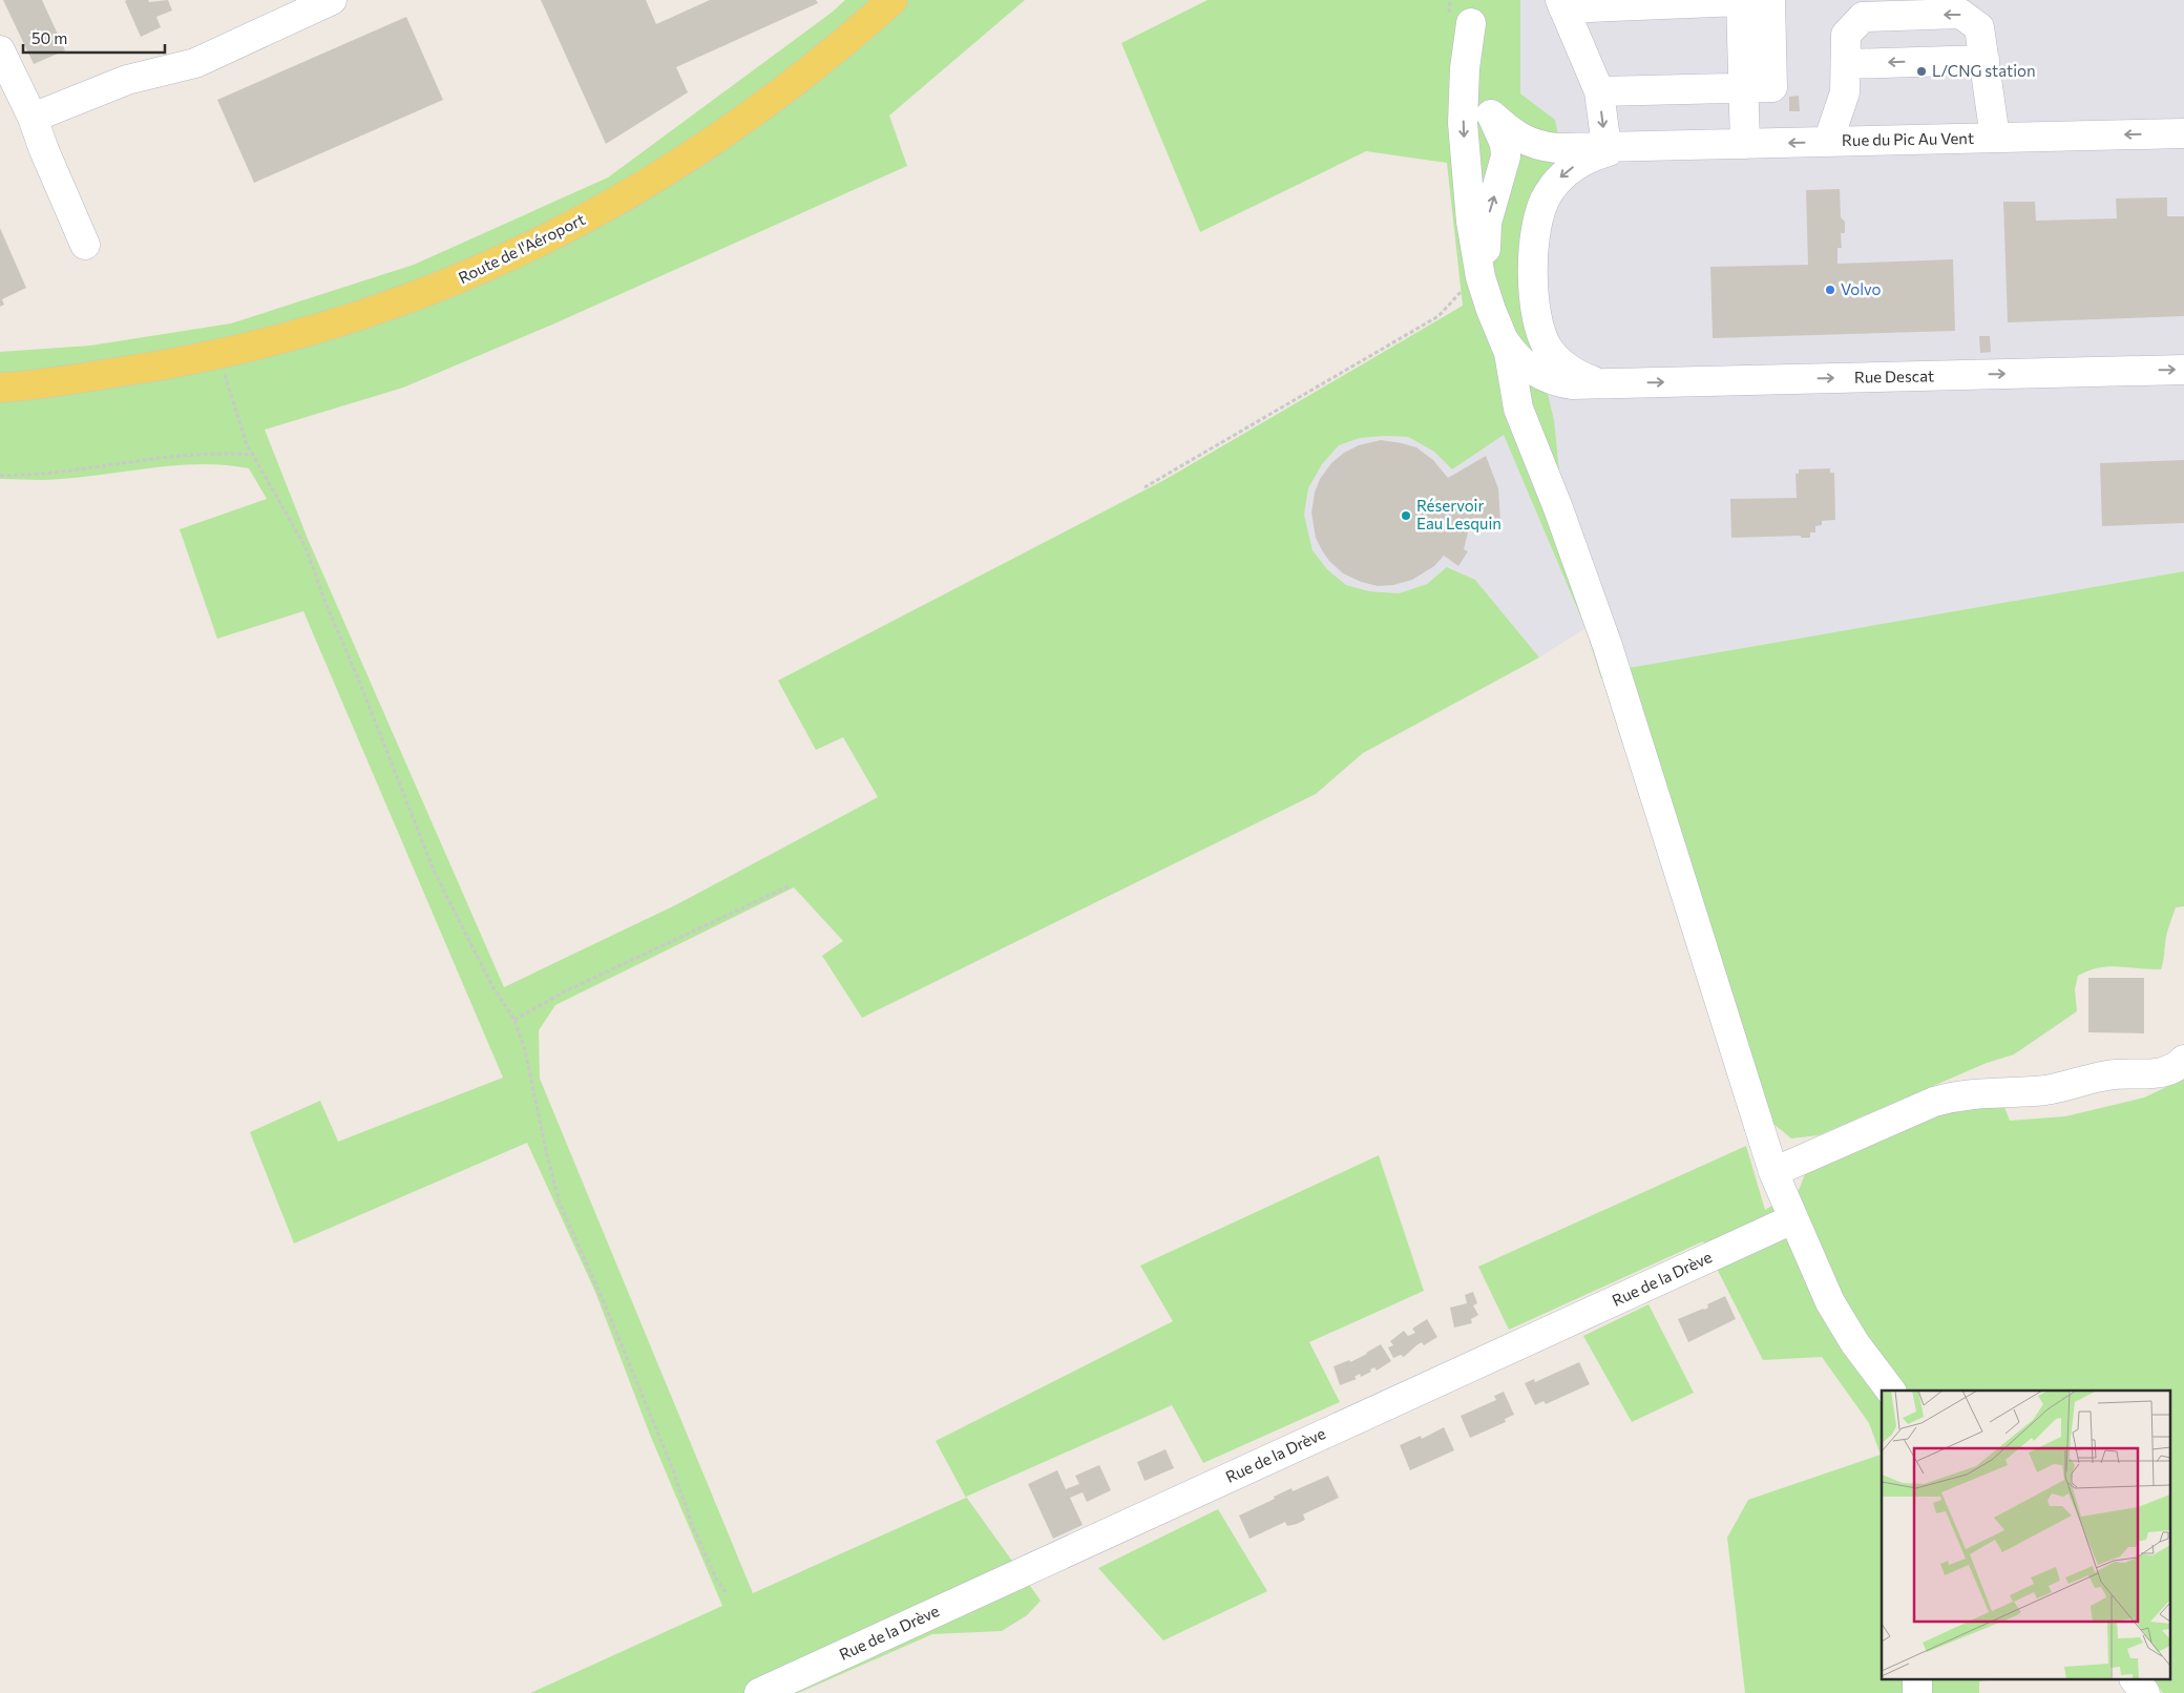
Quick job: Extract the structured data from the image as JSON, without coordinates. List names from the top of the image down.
{
  "streets": {
    "main road": ["Route de l'Aéroport"],
    "street": ["Rue du Pic Au Vent", "Rue Descat", "Rue de la Drève"]
  },
  "crossings": [
    ["Rue du Pic Au Vent", "Rue Descat"]
  ],
  "one_way": ["Rue du Pic Au Vent", "Rue Descat"],
  "places": ["L/CNG station", "Volvo", "Réservoir Eau Lesquin"],
  "scale_bar": "50 m"
}
